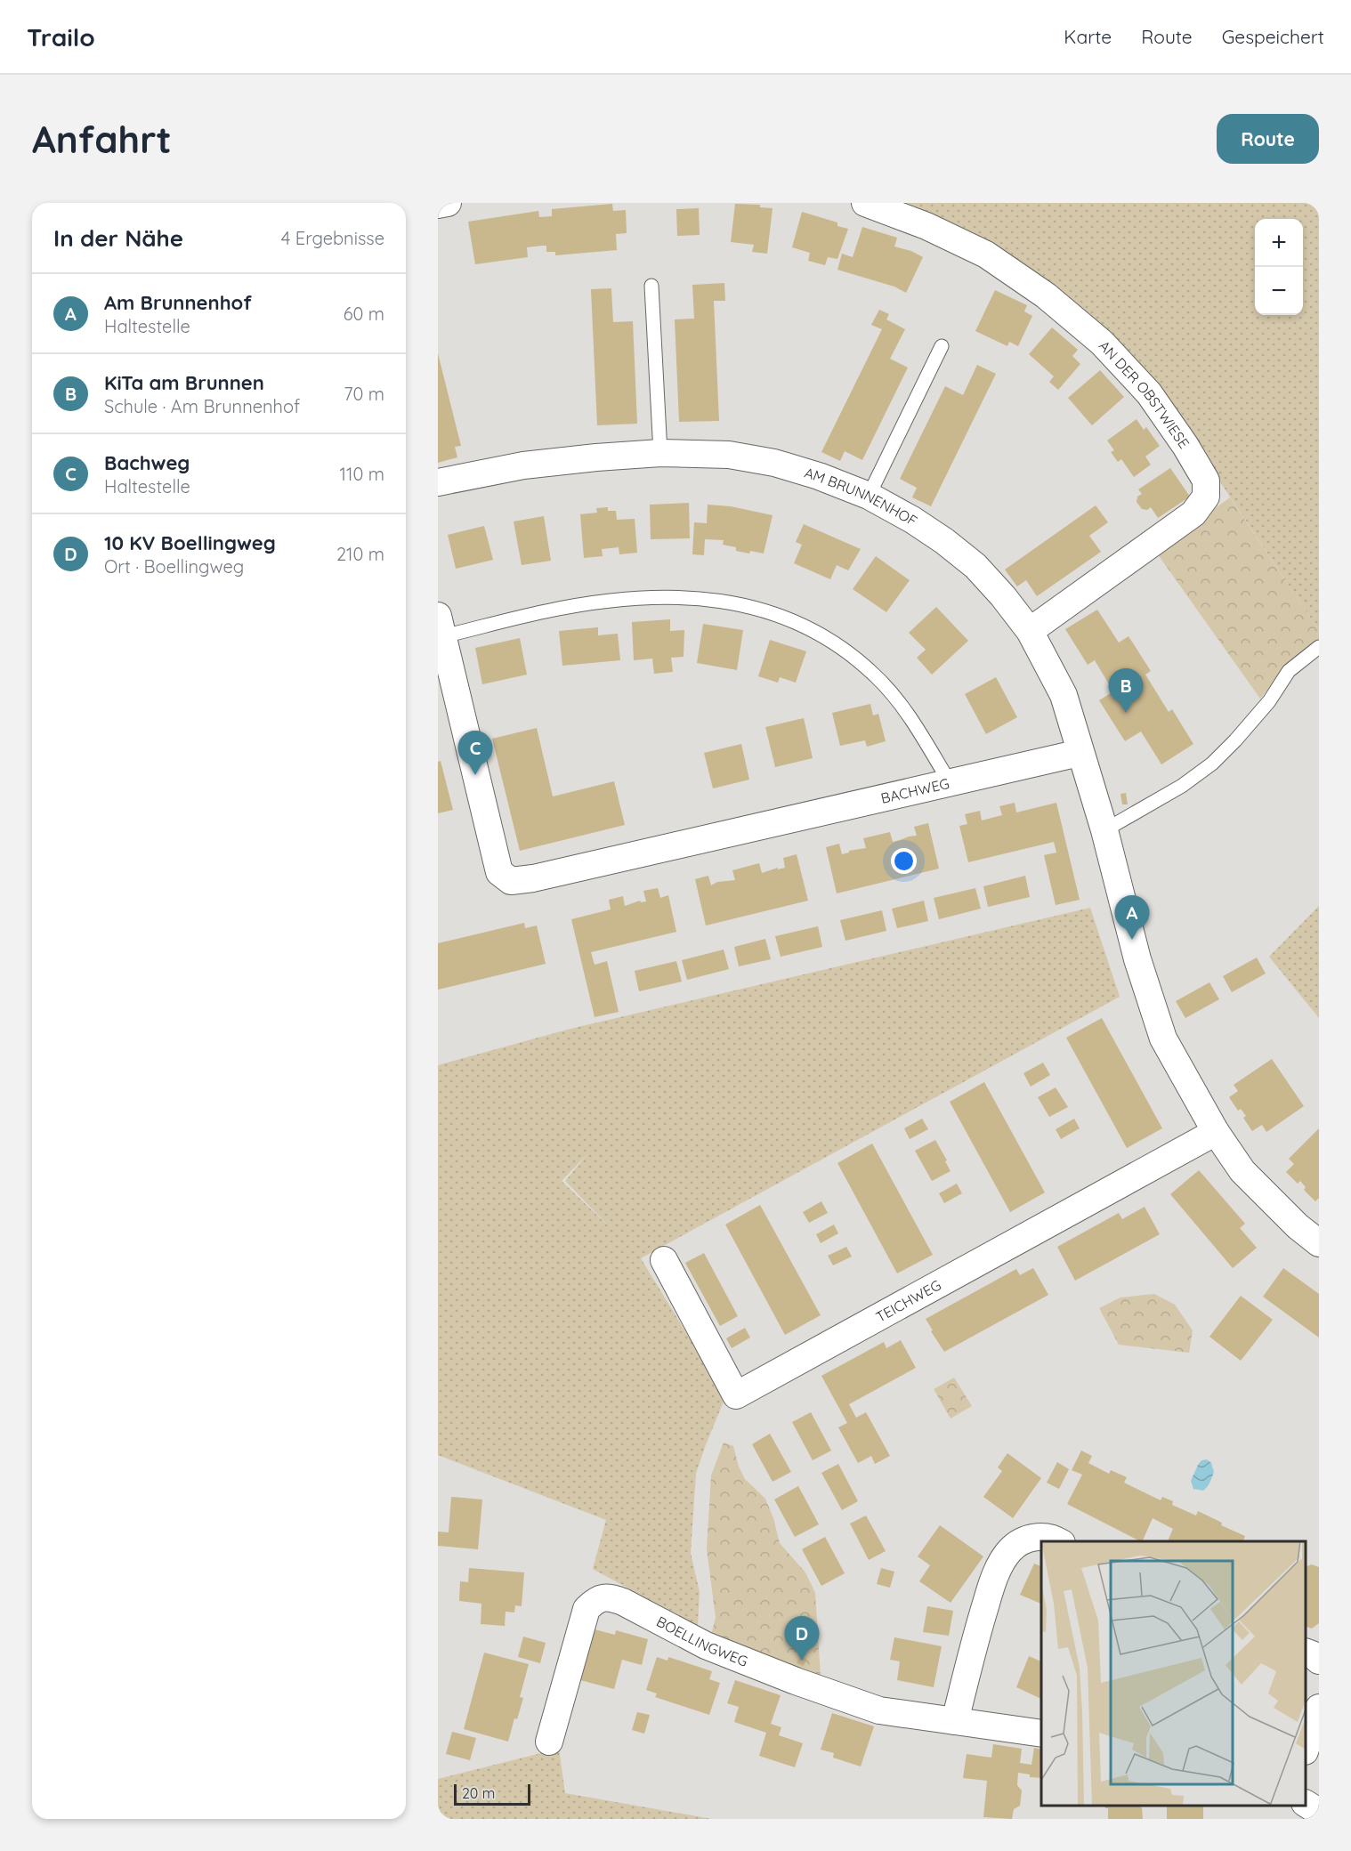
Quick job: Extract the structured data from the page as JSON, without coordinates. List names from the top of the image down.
{
  "streets": {
    "street": [
      "AN DER OBSTWIESE",
      "AM BRUNNENHOF",
      "BACHWEG",
      "TEICHWEG",
      "BOELLINGWEG"
    ]
  },
  "crossings": [
    ["AN DER OBSTWIESE", "AM BRUNNENHOF"],
    ["AM BRUNNENHOF", "BACHWEG"],
    ["AM BRUNNENHOF", "TEICHWEG"]
  ],
  "scale_bar": "20 m",
  "page": {
    "header": "Trailo",
    "nav": ["Karte", "Route", "Gespeichert"],
    "buttons": "Route",
    "title": "Anfahrt",
    "heading": ["In der Nähe", "4 Ergebnisse"],
    "map_buttons": ["+", "−"],
    "list": [
      {
        "mark": "A",
        "name": "Am Brunnenhof",
        "note": "Haltestelle",
        "value": "60 m"
      },
      {
        "mark": "B",
        "name": "KiTa am Brunnen",
        "note": "Schule · Am Brunnenhof",
        "value": "70 m"
      },
      {
        "mark": "C",
        "name": "Bachweg",
        "note": "Haltestelle",
        "value": "110 m"
      },
      {
        "mark": "D",
        "name": "10 KV Boellingweg",
        "note": "Ort · Boellingweg",
        "value": "210 m"
      }
    ],
    "pins": [
      "B",
      "C",
      "A",
      "D"
    ],
    "scale": "20 m"
  }
}
